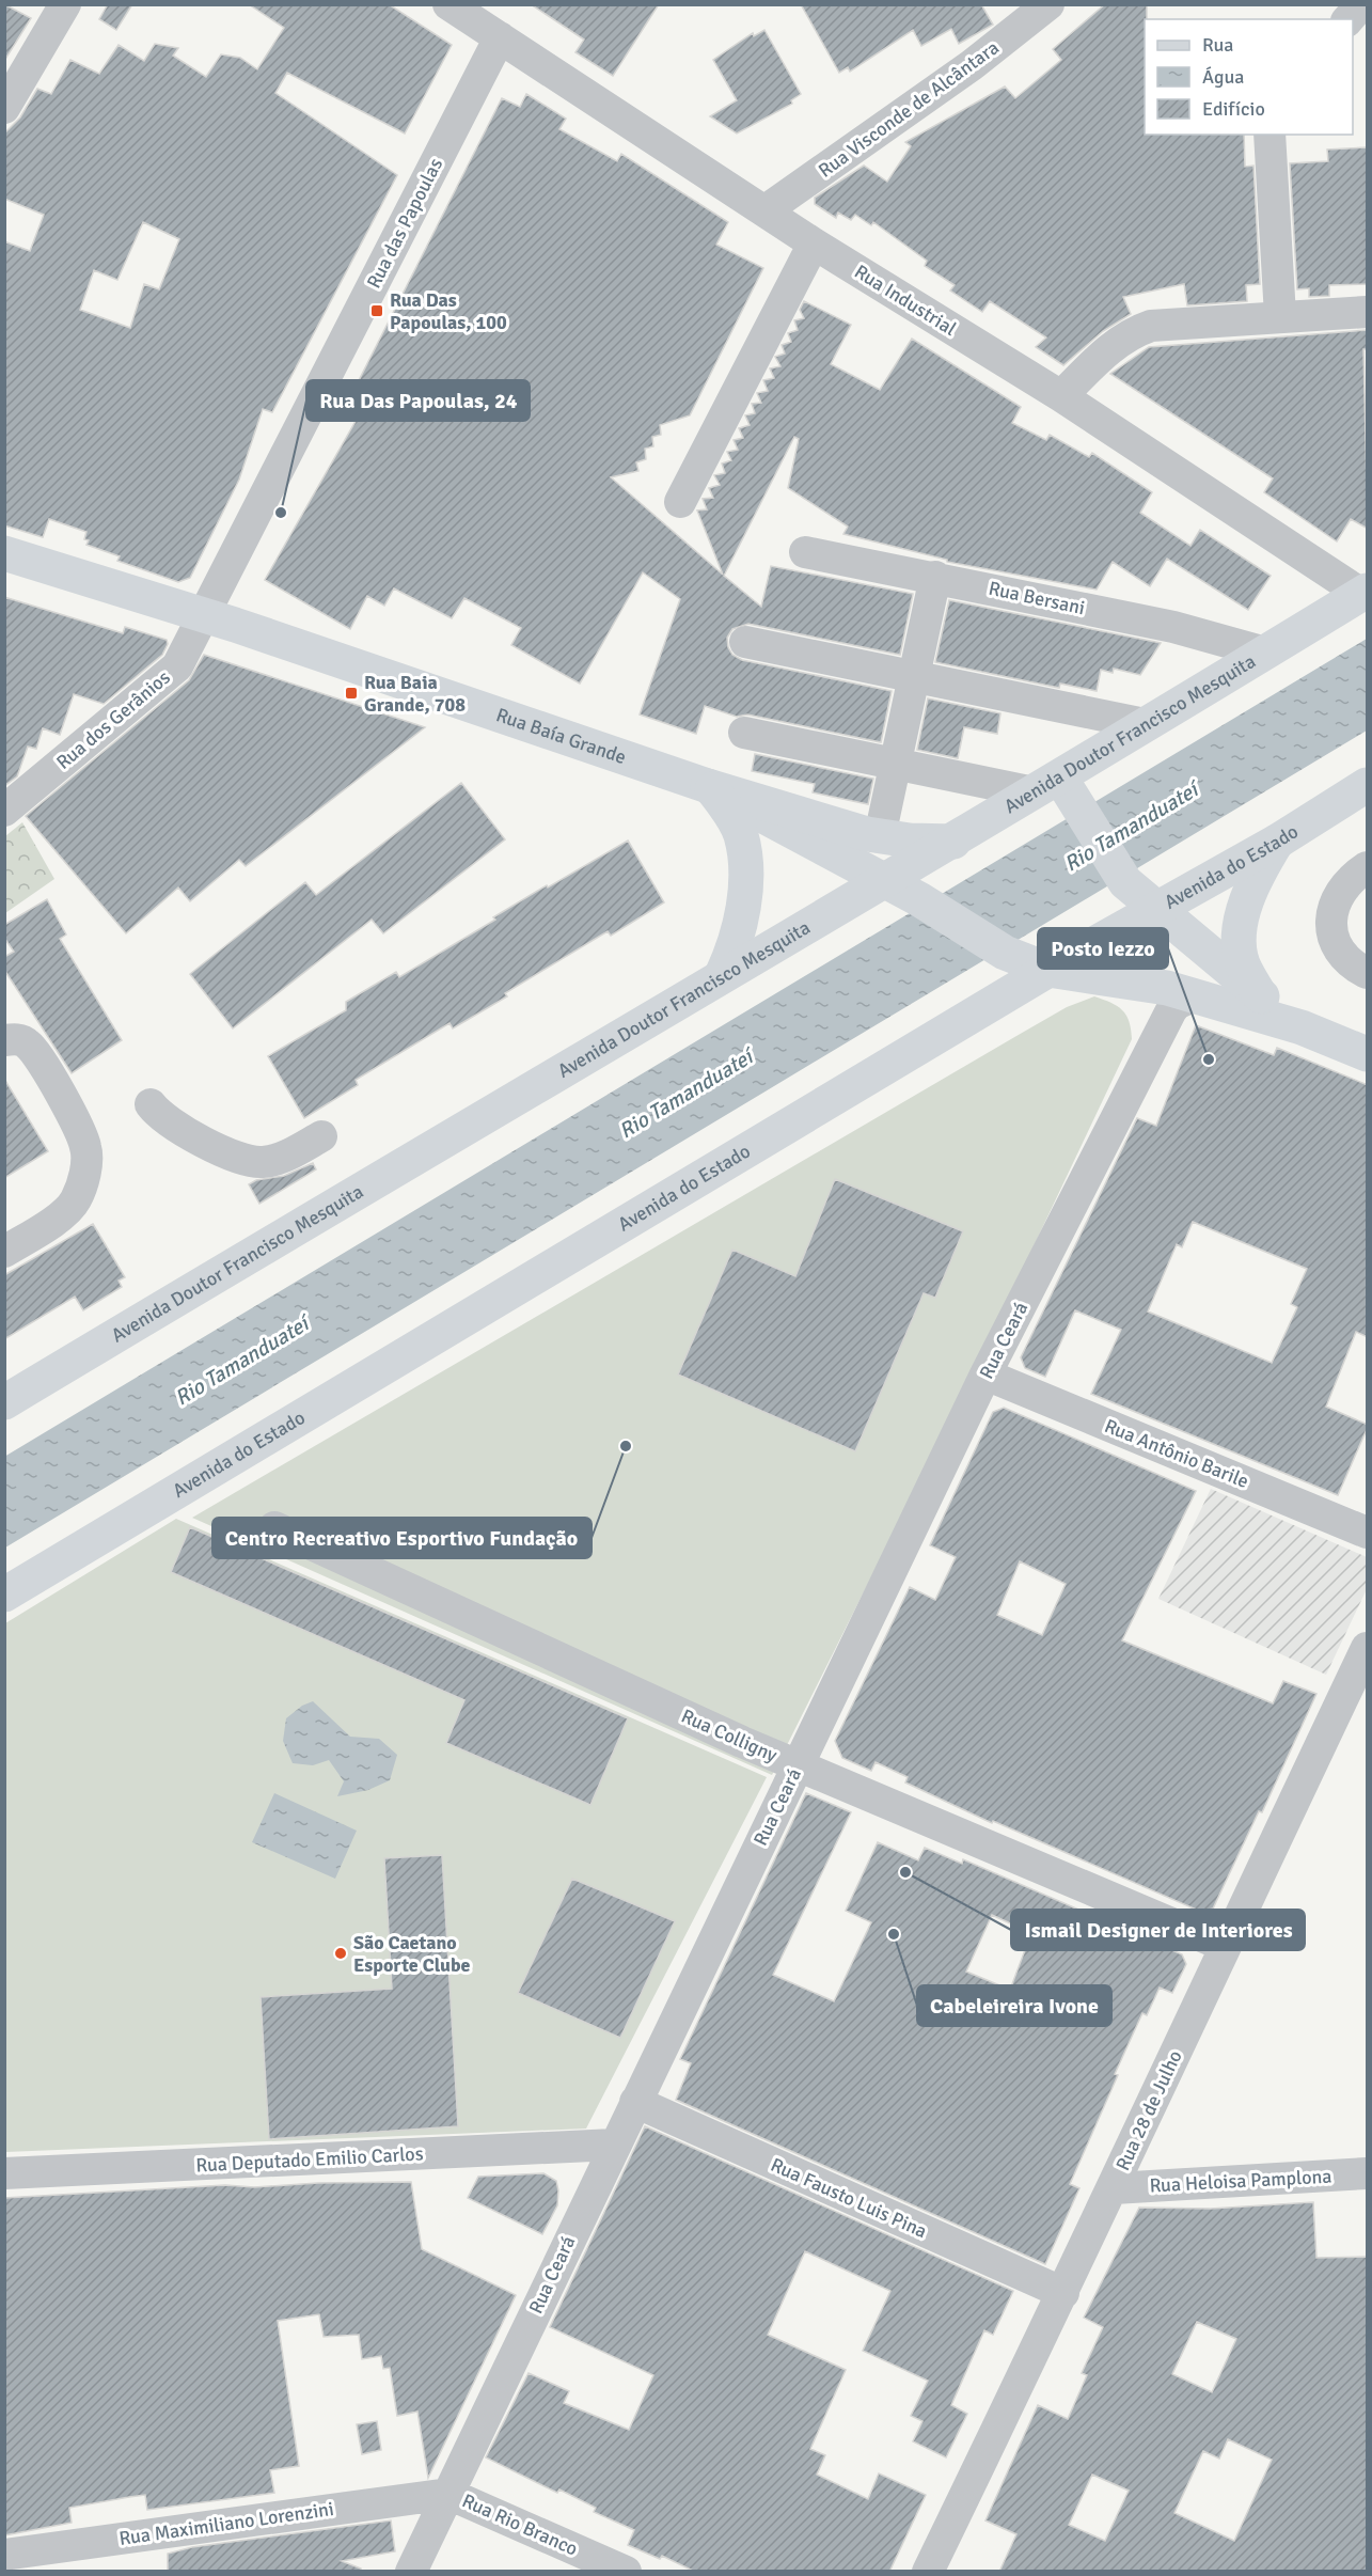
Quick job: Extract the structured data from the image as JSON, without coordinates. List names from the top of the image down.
{
  "streets": {
    "main road": ["Avenida Doutor Francisco Mesquita", "Rua Baía Grande", "Avenida do Estado"],
    "street": [
      "Rua Visconde de Alcântara",
      "Rua das Papoulas",
      "Rua Industrial",
      "Rua Bersani",
      "Rua dos Gerânios",
      "Rua Ceará",
      "Rua Antônio Barile",
      "Rua Colligny",
      "Rua 28 de Julho",
      "Rua Deputado Emilio Carlos",
      "Rua Heloisa Pamplona",
      "Rua Fausto Luis Pina",
      "Rua Maximiliano Lorenzini",
      "Rua Rio Branco"
    ]
  },
  "crossings": [
    ["Rua Visconde de Alcântara", "Rua Industrial"],
    ["Rua das Papoulas", "Rua Industrial"],
    ["Rua das Papoulas", "Rua dos Gerânios"],
    ["Rua das Papoulas", "Rua Baía Grande"],
    ["Rua Industrial", "Avenida Doutor Francisco Mesquita"],
    ["Rua Bersani", "Avenida Doutor Francisco Mesquita"],
    ["Rua dos Gerânios", "Rua Baía Grande"],
    ["Avenida Doutor Francisco Mesquita", "Rua Baía Grande"],
    ["Rua Baía Grande", "Avenida do Estado"],
    ["Rua Baía Grande", "Rua Ceará"],
    ["Rua Ceará", "Rua Antônio Barile"],
    ["Rua Ceará", "Rua Colligny"],
    ["Rua Ceará", "Rua Deputado Emilio Carlos"],
    ["Rua Ceará", "Rua Fausto Luis Pina"],
    ["Rua Ceará", "Rua Maximiliano Lorenzini"],
    ["Rua Ceará", "Rua Rio Branco"],
    ["Rua Colligny", "Rua 28 de Julho"],
    ["Rua 28 de Julho", "Rua Heloisa Pamplona"],
    ["Rua 28 de Julho", "Rua Fausto Luis Pina"],
    ["Rua Maximiliano Lorenzini", "Rua Rio Branco"]
  ],
  "water": ["Rio Tamanduateí"],
  "places": {
    "transit": ["Rua Das Papoulas, 100", "Rua Baia Grande, 708"],
    "other": [
      "Rua Das Papoulas, 24",
      "Posto Iezzo",
      "Centro Recreativo Esportivo Fundação",
      "Ismail Designer de Interiores",
      "Cabeleireira Ivone",
      "São Caetano Esporte Clube"
    ]
  },
  "legend": ["Rua", "Água", "Edifício"]
}
